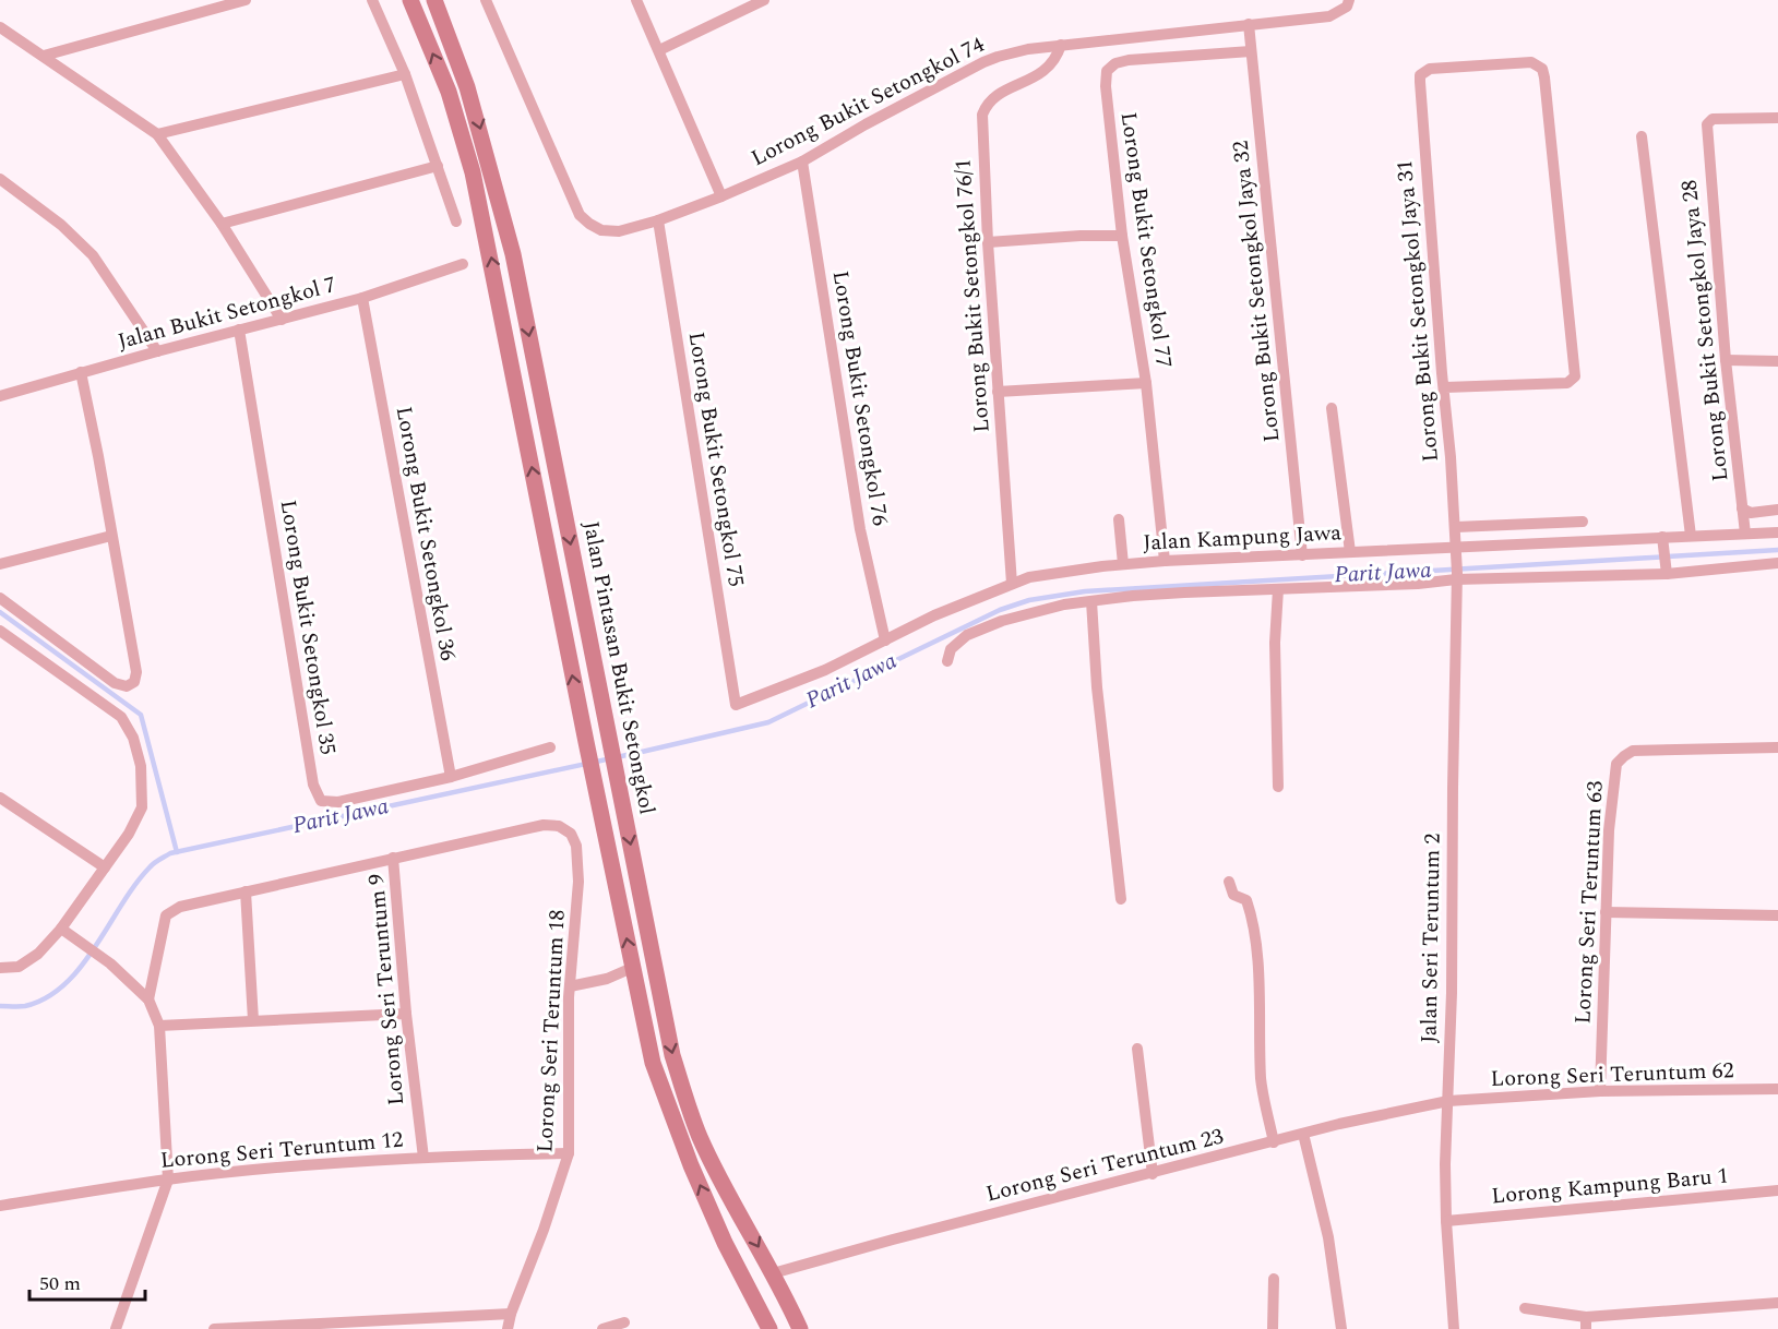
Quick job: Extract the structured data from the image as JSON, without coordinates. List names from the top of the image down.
{
  "streets": {
    "main road": ["Jalan Pintasan Bukit Setongkol"],
    "street": [
      "Lorong Bukit Setongkol 74",
      "Lorong Bukit Setongkol 77",
      "Lorong Bukit Setongkol Jaya 32",
      "Lorong Bukit Setongkol 76/1",
      "Lorong Bukit Setongkol Jaya 31",
      "Jalan Bukit Setongkol 7",
      "Lorong Bukit Setongkol Jaya 28",
      "Lorong Bukit Setongkol 76",
      "Lorong Bukit Setongkol 75",
      "Lorong Bukit Setongkol 36",
      "Jalan Kampung Jawa",
      "Lorong Bukit Setongkol 35",
      "Lorong Seri Teruntum 63",
      "Jalan Seri Teruntum 2",
      "Lorong Seri Teruntum 9",
      "Lorong Seri Teruntum 18",
      "Lorong Seri Teruntum 62",
      "Lorong Seri Teruntum 12",
      "Lorong Seri Teruntum 23",
      "Lorong Kampung Baru 1"
    ]
  },
  "crossings": [
    ["Lorong Bukit Setongkol 74", "Lorong Bukit Setongkol Jaya 32"],
    ["Lorong Bukit Setongkol 74", "Lorong Bukit Setongkol 76/1"],
    ["Lorong Bukit Setongkol 74", "Lorong Bukit Setongkol 76"],
    ["Lorong Bukit Setongkol 74", "Lorong Bukit Setongkol 75"],
    ["Lorong Bukit Setongkol 77", "Lorong Bukit Setongkol Jaya 32"],
    ["Lorong Bukit Setongkol 77", "Jalan Kampung Jawa"],
    ["Lorong Bukit Setongkol Jaya 32", "Jalan Kampung Jawa"],
    ["Lorong Bukit Setongkol 76/1", "Jalan Kampung Jawa"],
    ["Lorong Bukit Setongkol Jaya 31", "Jalan Kampung Jawa"],
    ["Lorong Bukit Setongkol Jaya 31", "Jalan Seri Teruntum 2"],
    ["Jalan Bukit Setongkol 7", "Lorong Bukit Setongkol 36"],
    ["Jalan Bukit Setongkol 7", "Lorong Bukit Setongkol 35"],
    ["Lorong Bukit Setongkol Jaya 28", "Jalan Kampung Jawa"],
    ["Lorong Bukit Setongkol 76", "Jalan Kampung Jawa"],
    ["Lorong Bukit Setongkol 75", "Jalan Kampung Jawa"],
    ["Lorong Bukit Setongkol 36", "Lorong Bukit Setongkol 35"],
    ["Jalan Kampung Jawa", "Jalan Seri Teruntum 2"],
    ["Jalan Pintasan Bukit Setongkol", "Lorong Seri Teruntum 23"],
    ["Lorong Seri Teruntum 63", "Lorong Seri Teruntum 62"],
    ["Jalan Seri Teruntum 2", "Lorong Seri Teruntum 62"],
    ["Jalan Seri Teruntum 2", "Lorong Seri Teruntum 23"],
    ["Jalan Seri Teruntum 2", "Lorong Kampung Baru 1"],
    ["Lorong Seri Teruntum 9", "Lorong Seri Teruntum 18"],
    ["Lorong Seri Teruntum 9", "Lorong Seri Teruntum 12"],
    ["Lorong Seri Teruntum 18", "Lorong Seri Teruntum 12"],
    ["Lorong Seri Teruntum 62", "Lorong Seri Teruntum 23"]
  ],
  "water": ["Parit Jawa"],
  "scale_bar": "50 m"
}
